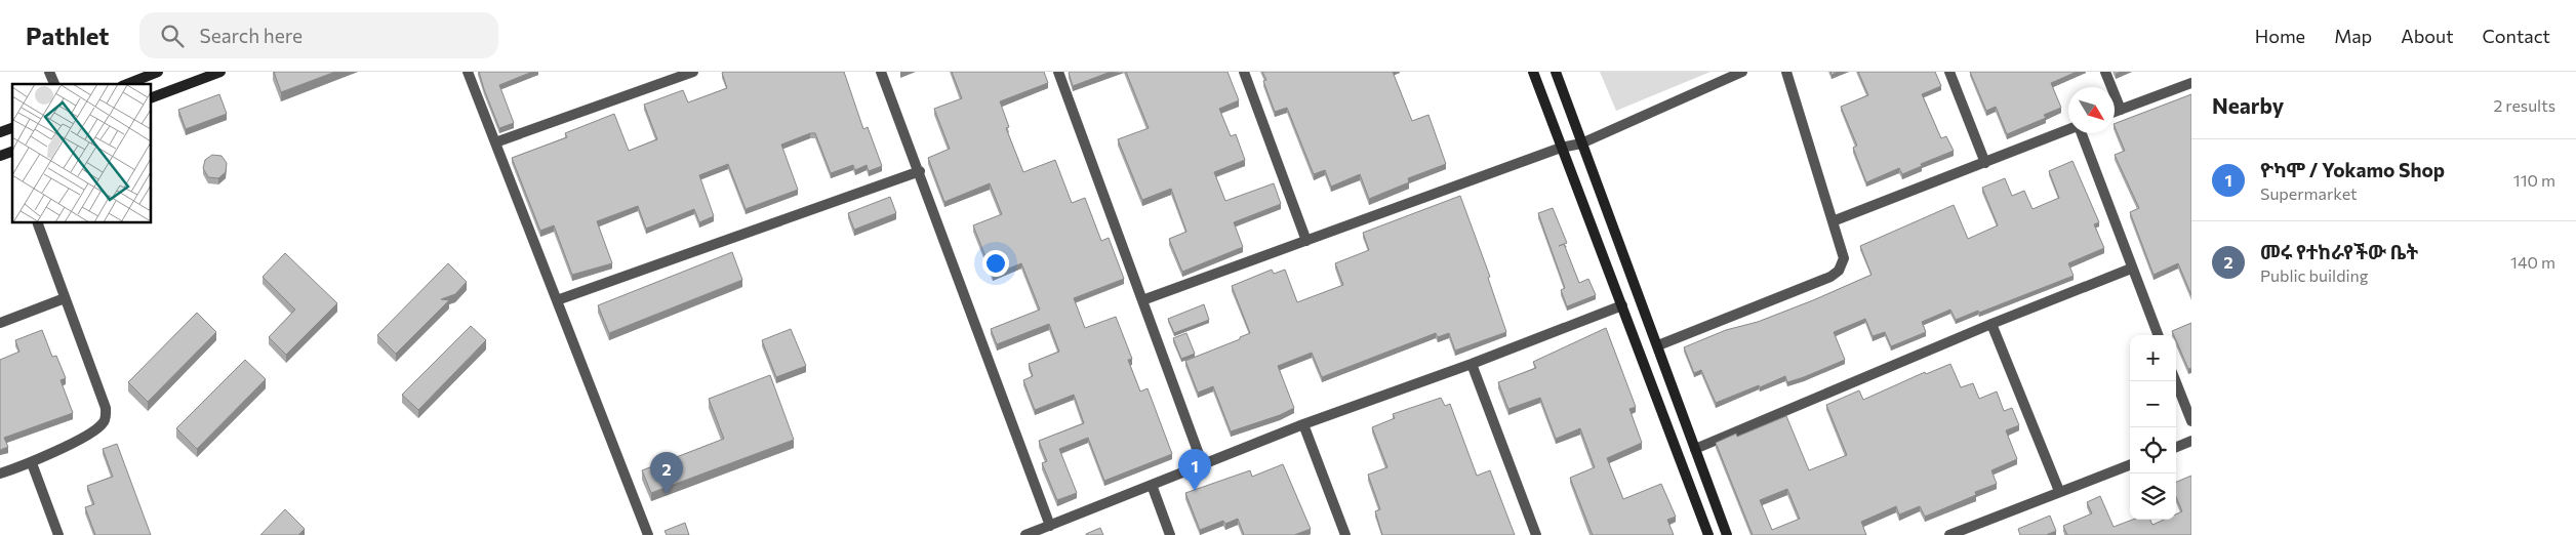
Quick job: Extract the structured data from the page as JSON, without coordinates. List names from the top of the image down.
{
  "north": "bottom right",
  "page": {
    "header": "Pathlet",
    "search": "Search here",
    "nav": [
      "Home",
      "Map",
      "About",
      "Contact"
    ],
    "heading": ["Nearby", "2 results"],
    "list": [
      {
        "mark": "1",
        "name": "ዮካሞ / Yokamo Shop",
        "note": "Supermarket",
        "value": "110 m"
      },
      {
        "mark": "2",
        "name": "መሩ የተከራየችው ቤት",
        "note": "Public building",
        "value": "140 m"
      }
    ],
    "map_buttons": ["+", "−"],
    "pins": ["1", "2"]
  }
}
